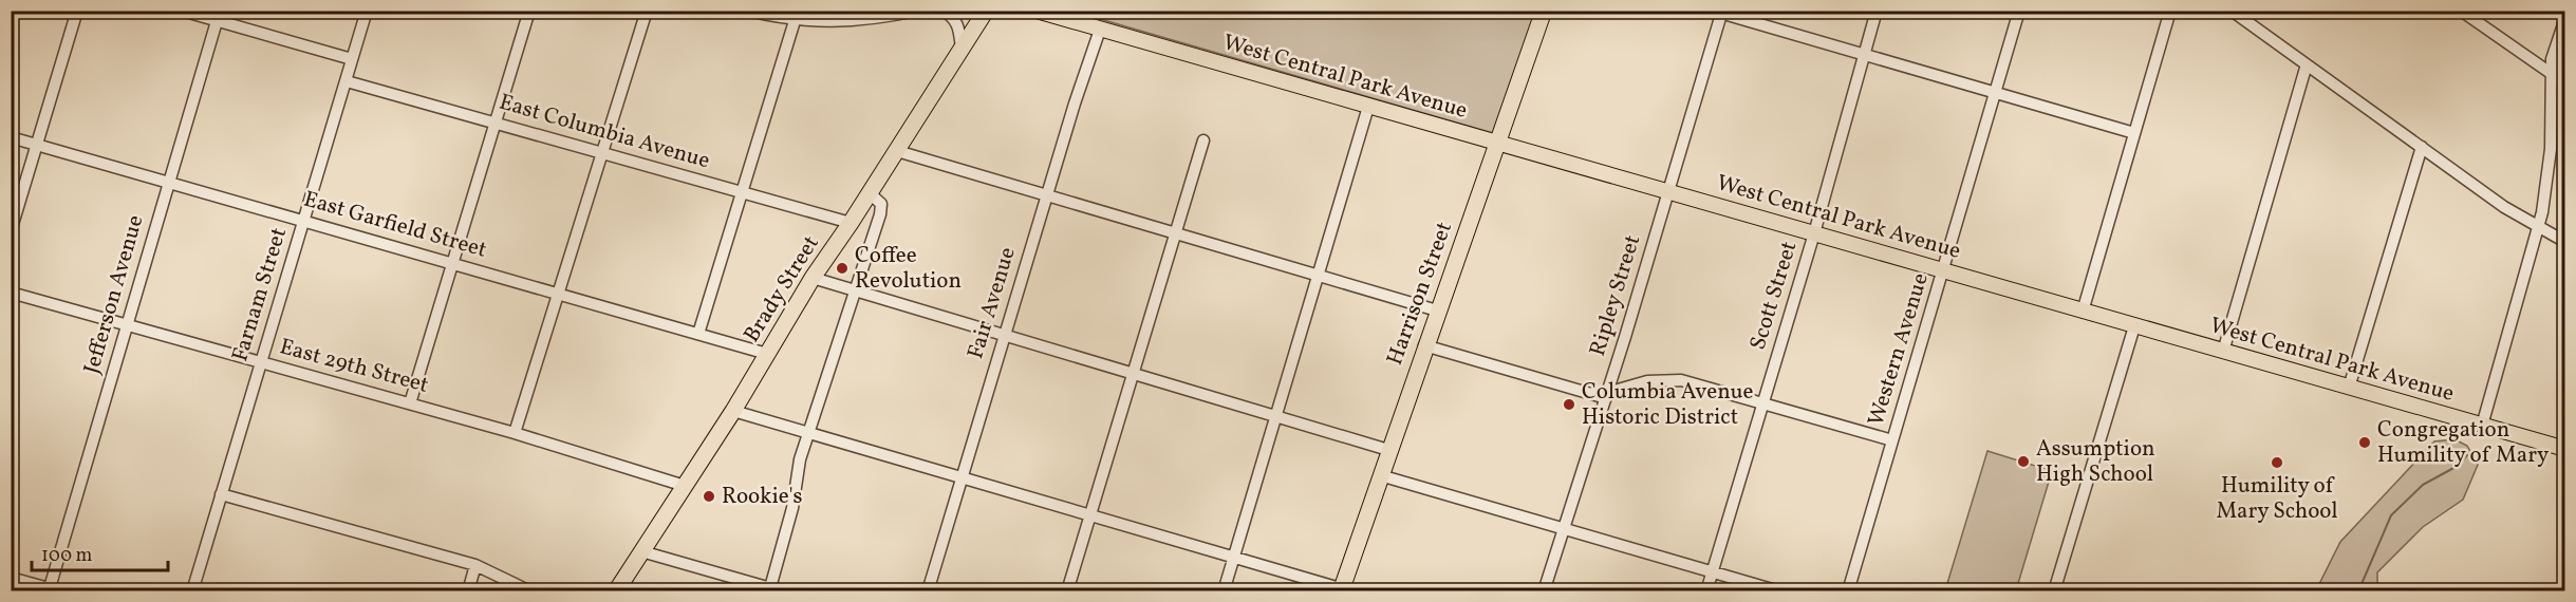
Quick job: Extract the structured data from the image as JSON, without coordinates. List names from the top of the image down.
{
  "streets": {
    "highway": ["Brady Street", "Harrison Street"],
    "main road": ["West Central Park Avenue"],
    "street": [
      "East Columbia Avenue",
      "East Garfield Street",
      "Jefferson Avenue",
      "Farnam Street",
      "Ripley Street",
      "Scott Street",
      "Fair Avenue",
      "Western Avenue",
      "East 29th Street"
    ]
  },
  "crossings": [
    ["West Central Park Avenue", "Harrison Street"],
    ["West Central Park Avenue", "Ripley Street"],
    ["West Central Park Avenue", "Scott Street"],
    ["West Central Park Avenue", "Fair Avenue"],
    ["West Central Park Avenue", "Western Avenue"],
    ["East Columbia Avenue", "Brady Street"],
    ["East Columbia Avenue", "Farnam Street"],
    ["East Garfield Street", "Brady Street"],
    ["East Garfield Street", "Jefferson Avenue"],
    ["East Garfield Street", "Farnam Street"],
    ["Brady Street", "East 29th Street"],
    ["Jefferson Avenue", "East 29th Street"],
    ["Farnam Street", "East 29th Street"]
  ],
  "places": [
    "Coffee Revolution",
    "Columbia Avenue Historic District",
    "Congregation Humility of Mary",
    "Assumption High School",
    "Humility of Mary School",
    "Rookie's"
  ],
  "scale_bar": "100 m"
}
